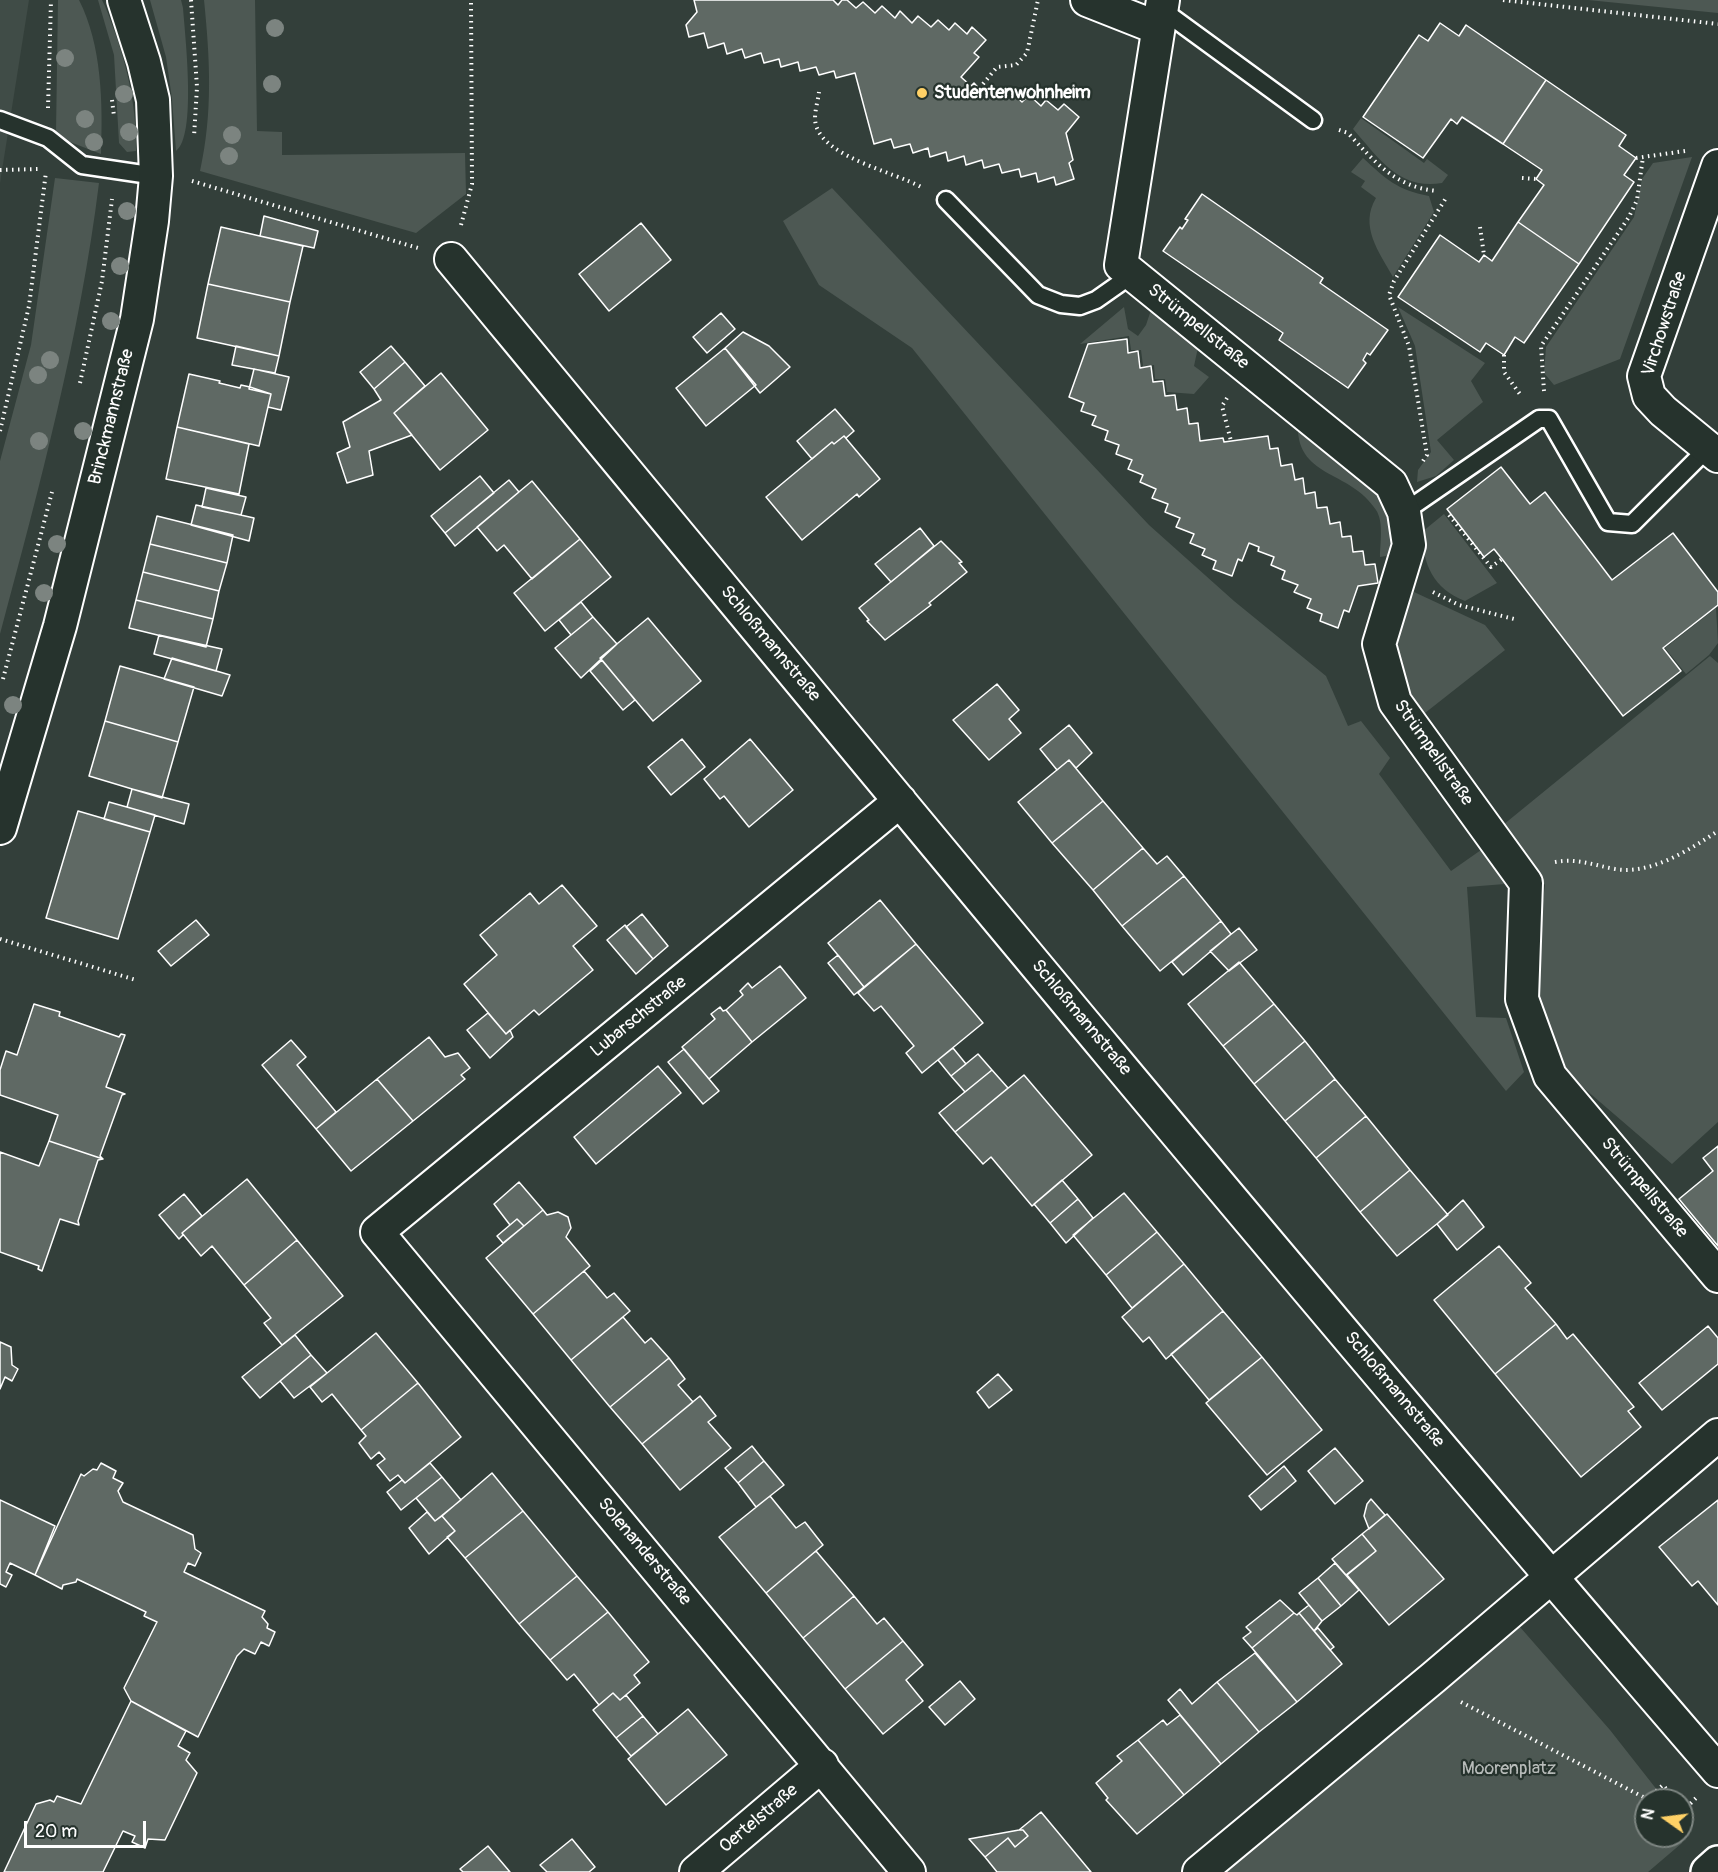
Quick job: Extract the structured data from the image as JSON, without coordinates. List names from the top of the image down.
{
  "streets": {
    "street": [
      "Virchowstraße",
      "Strümpellstraße",
      "Brinckmannstraße",
      "Schloßmannstraße",
      "Lubarschstraße",
      "Solenanderstraße",
      "Oertelstraße"
    ]
  },
  "crossings": [
    ["Schloßmannstraße", "Lubarschstraße"],
    ["Lubarschstraße", "Solenanderstraße"],
    ["Solenanderstraße", "Oertelstraße"]
  ],
  "parks": ["Moorenplatz"],
  "places": ["Studentenwohnheim"],
  "scale_bar": "20 m",
  "north": "left"
}
